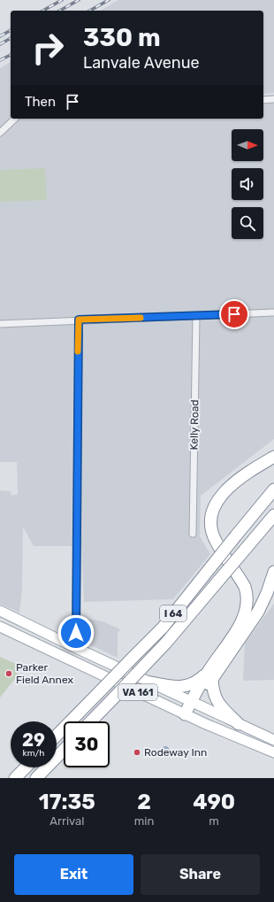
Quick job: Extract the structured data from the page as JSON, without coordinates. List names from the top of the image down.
{
  "streets": {
    "highway": ["I 64"],
    "main road": ["VA 161"],
    "street": ["Kelly Road"]
  },
  "places": ["Parker Field Annex", "Rodeway Inn"],
  "north": "right",
  "page": {
    "turn": ["330 m", "Lanvale Avenue"],
    "then": "Then",
    "speed": "29 km/h",
    "limit": "30",
    "eta": [
      "17:35",
      "Arrival",
      "2",
      "min",
      "490",
      "m"
    ],
    "buttons": ["Exit", "Share"]
  }
}
